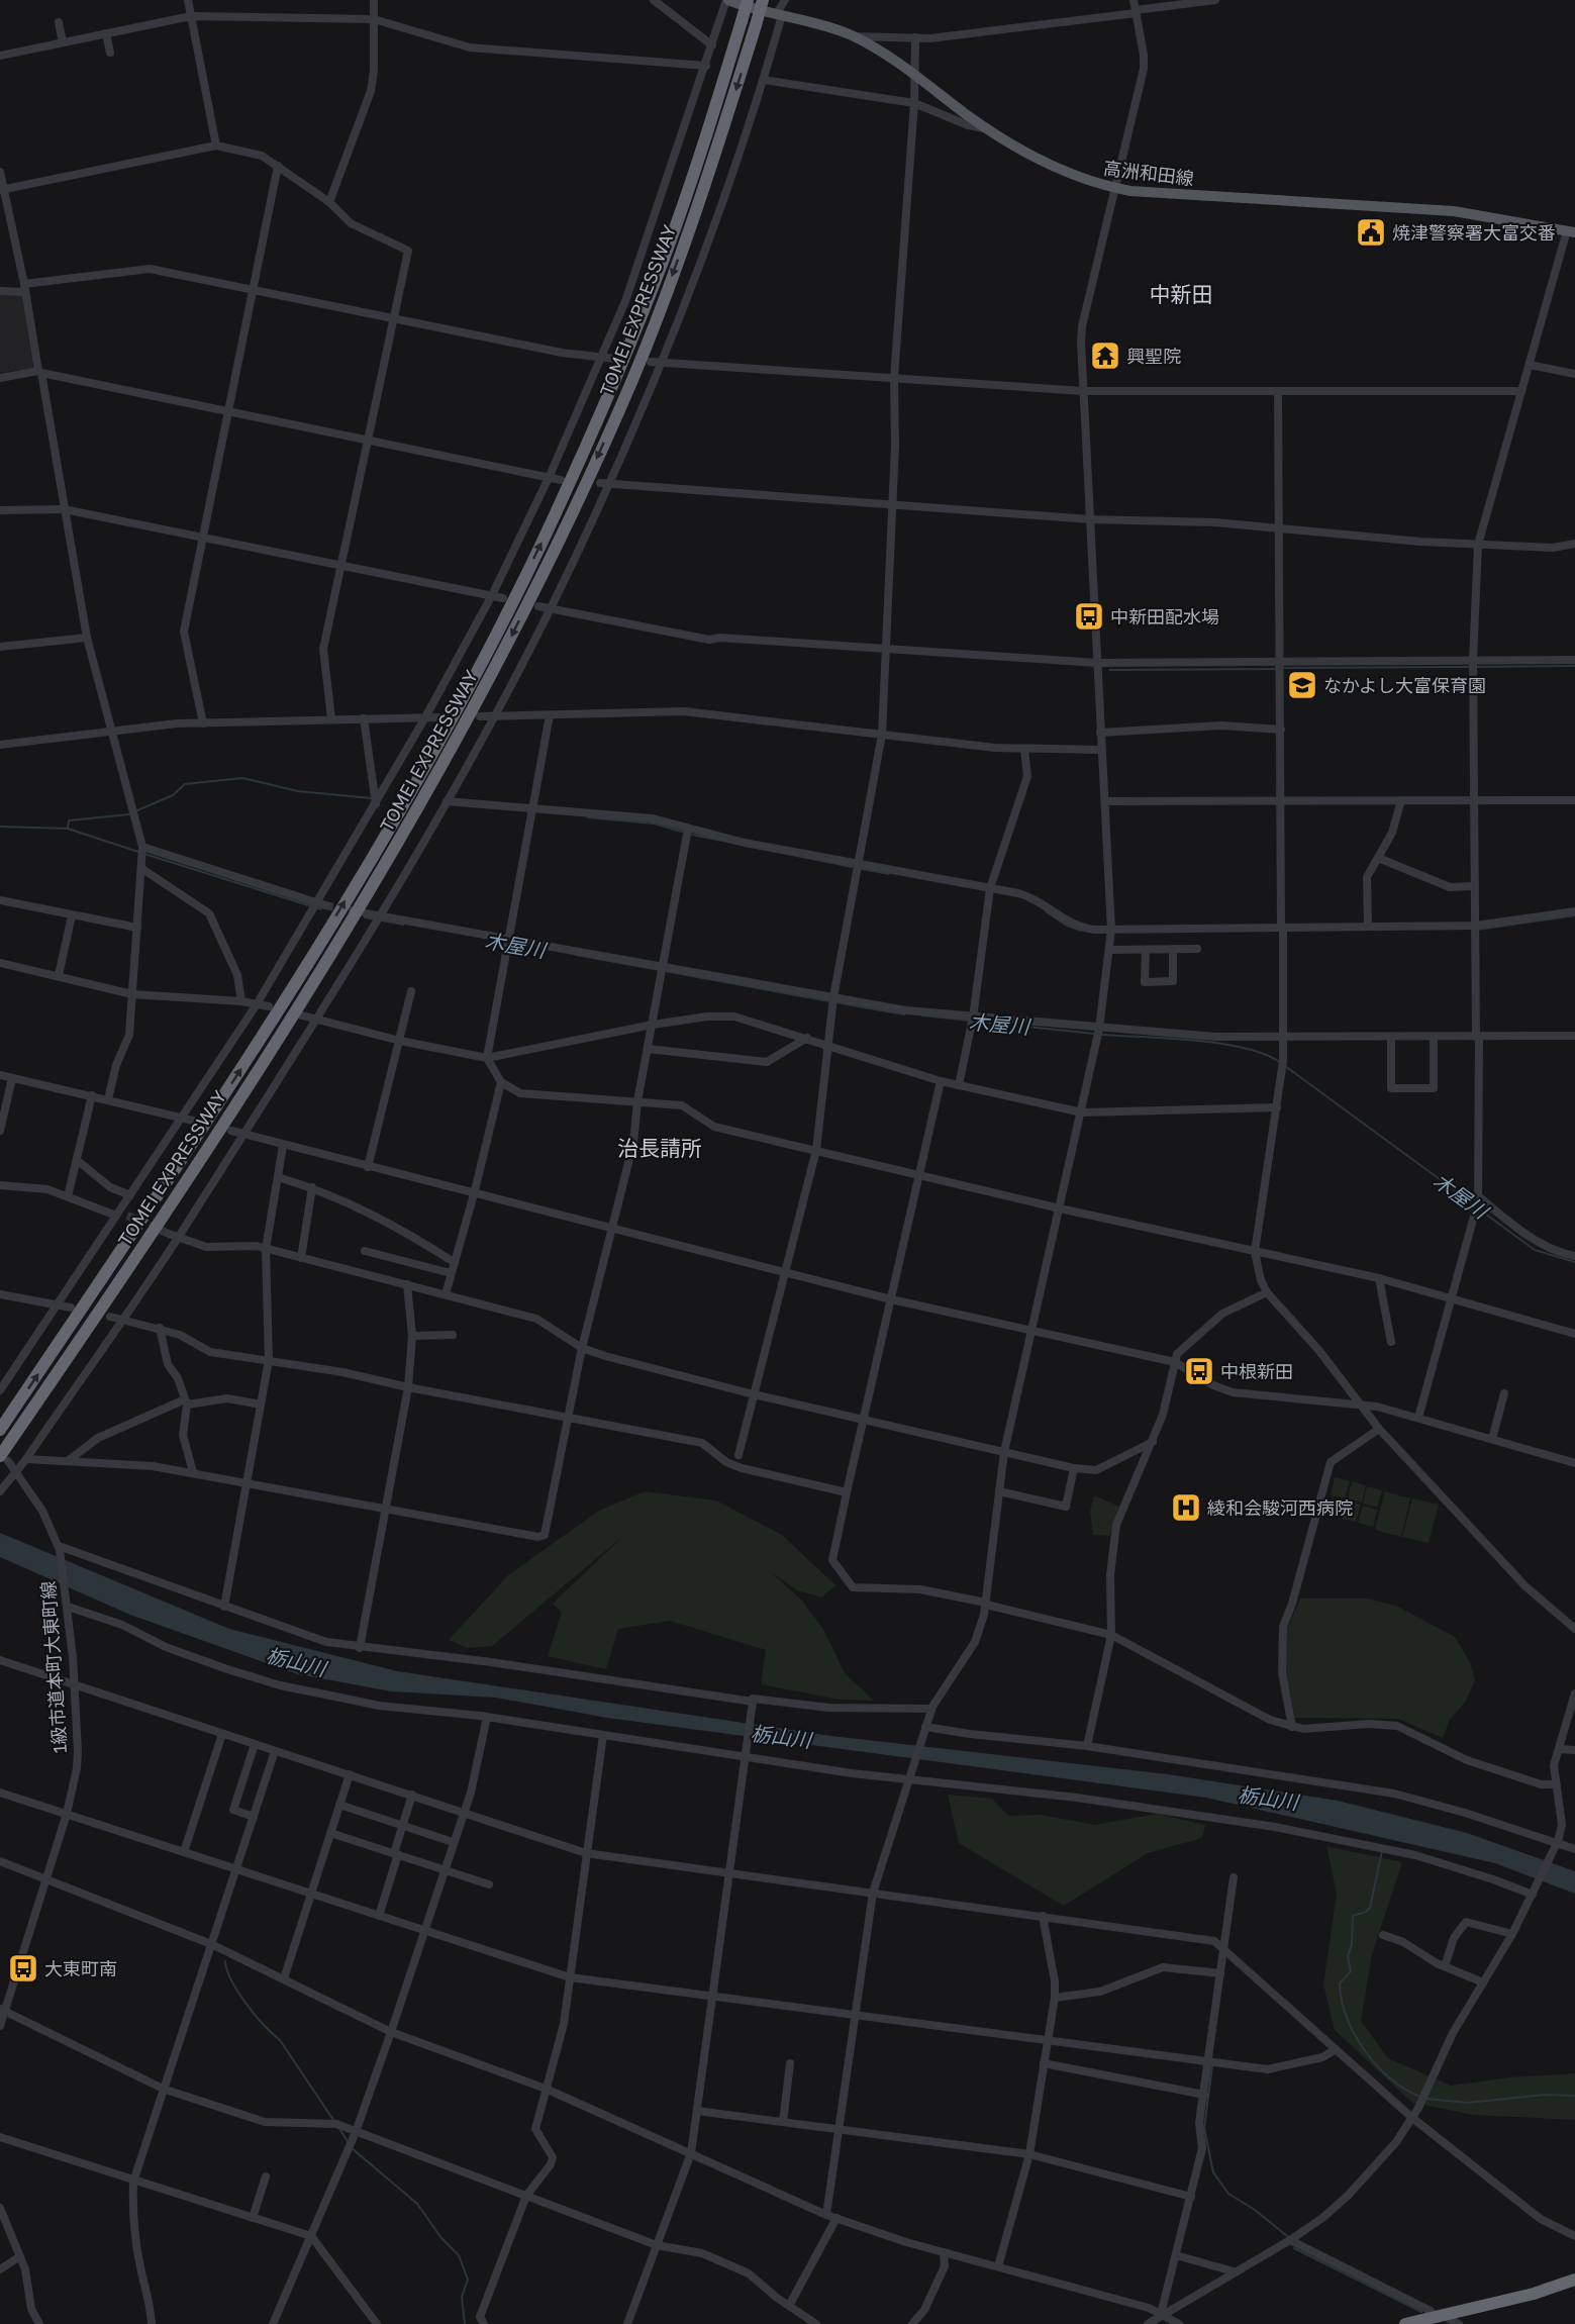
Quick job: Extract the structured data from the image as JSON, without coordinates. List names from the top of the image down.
{
  "streets": {
    "highway": ["TOMEI EXPRESSWAY"],
    "main road": ["高洲和田線"],
    "street": ["1級市道本町大東町線"]
  },
  "crossings": [
    ["TOMEI EXPRESSWAY", "1級市道本町大東町線"]
  ],
  "districts": ["中新田", "治長請所"],
  "water": ["木屋川", "栃山川"],
  "places": {
    "public building": ["焼津警察署大富交番"],
    "temple": ["興聖院"],
    "bus stop": ["中新田配水場", "中根新田", "大東町南"],
    "school or university": ["なかよし大富保育園"],
    "hospital": ["綾和会駿河西病院"]
  }
}
